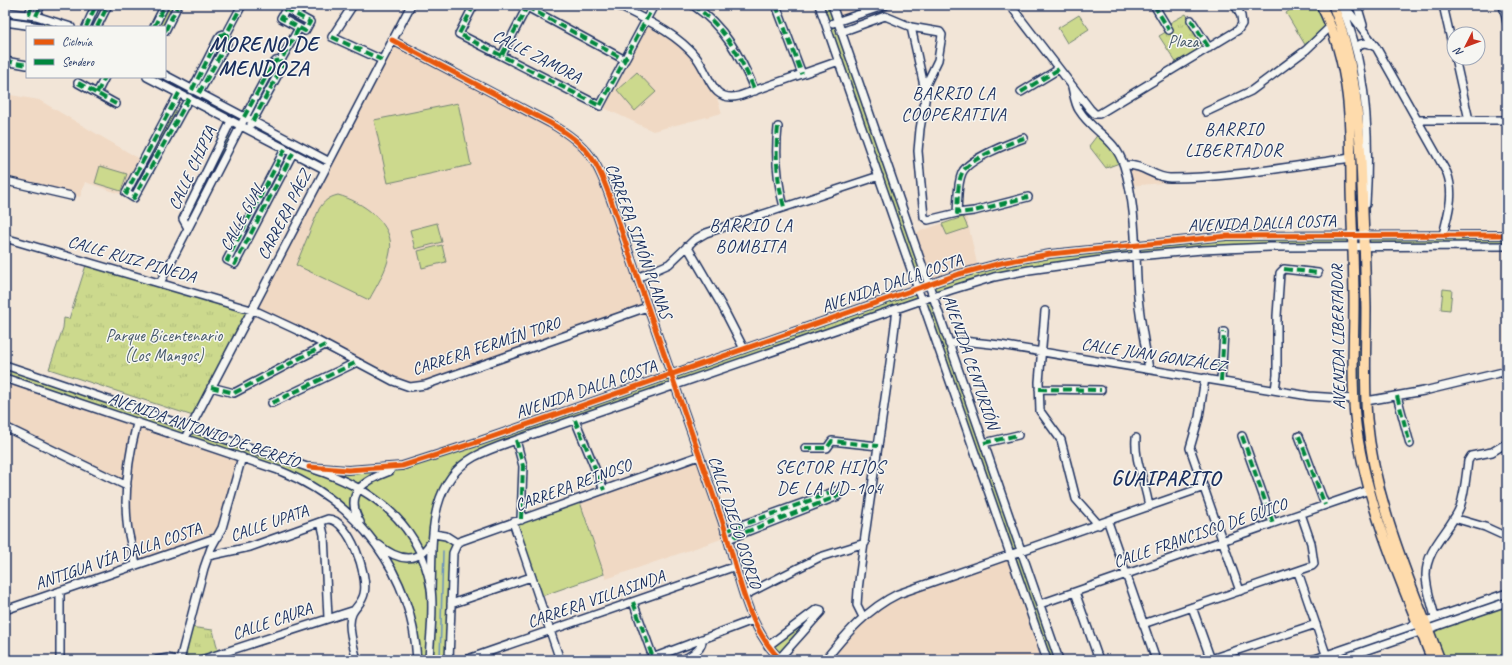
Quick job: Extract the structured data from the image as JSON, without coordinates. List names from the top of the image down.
{
  "streets": {
    "main road": ["AVENIDA LIBERTADOR"],
    "street": [
      "CALLE ZAMORA",
      "CALLE CHIPIA",
      "CARRERA PÁEZ",
      "CALLE GUAL",
      "AVENIDA DALLA COSTA",
      "CARRERA SIMÓN PLANAS",
      "CALLE RUIZ PINEDA",
      "CARRERA FERMÍN TORO",
      "CALLE JUAN GONZÁLEZ",
      "AVENIDA CENTURIÓN",
      "AVENIDA ANTONIO DE BERRÍO",
      "CARRERA REINOSO",
      "CALLE DIEGO OSORIO",
      "CALLE UPATA",
      "CALLE FRANCISCO DE GUICO",
      "ANTIGUA VÍA DALLA COSTA",
      "CARRERA VILLASINDA",
      "CALLE CAURA"
    ]
  },
  "crossings": [
    ["CALLE CHIPIA", "CALLE RUIZ PINEDA"],
    ["CARRERA PÁEZ", "CARRERA SIMÓN PLANAS"],
    ["CARRERA PÁEZ", "CALLE RUIZ PINEDA"],
    ["CARRERA PÁEZ", "CARRERA FERMÍN TORO"],
    ["CARRERA PÁEZ", "AVENIDA ANTONIO DE BERRÍO"],
    ["AVENIDA DALLA COSTA", "CARRERA SIMÓN PLANAS"],
    ["AVENIDA DALLA COSTA", "AVENIDA LIBERTADOR"],
    ["AVENIDA DALLA COSTA", "AVENIDA CENTURIÓN"],
    ["AVENIDA DALLA COSTA", "AVENIDA ANTONIO DE BERRÍO"],
    ["AVENIDA DALLA COSTA", "CALLE DIEGO OSORIO"],
    ["CARRERA SIMÓN PLANAS", "CARRERA FERMÍN TORO"],
    ["CARRERA SIMÓN PLANAS", "CALLE DIEGO OSORIO"],
    ["CALLE RUIZ PINEDA", "CARRERA FERMÍN TORO"],
    ["AVENIDA LIBERTADOR", "CALLE JUAN GONZÁLEZ"],
    ["AVENIDA LIBERTADOR", "CALLE FRANCISCO DE GUICO"],
    ["CALLE JUAN GONZÁLEZ", "AVENIDA CENTURIÓN"],
    ["AVENIDA CENTURIÓN", "CALLE FRANCISCO DE GUICO"],
    ["CARRERA REINOSO", "CALLE DIEGO OSORIO"],
    ["CALLE DIEGO OSORIO", "CARRERA VILLASINDA"]
  ],
  "districts": [
    "MORENO DE MENDOZA",
    "BARRIO LA COOPERATIVA",
    "BARRIO LIBERTADOR",
    "BARRIO LA BOMBITA",
    "SECTOR HIJOS DE LA UD-104",
    "GUAIPARITO"
  ],
  "parks": ["Plaza", "Parque Bicentenario (Los Mangos)"],
  "legend": ["Ciclovía", "Sendero"],
  "north": "bottom left"
}
